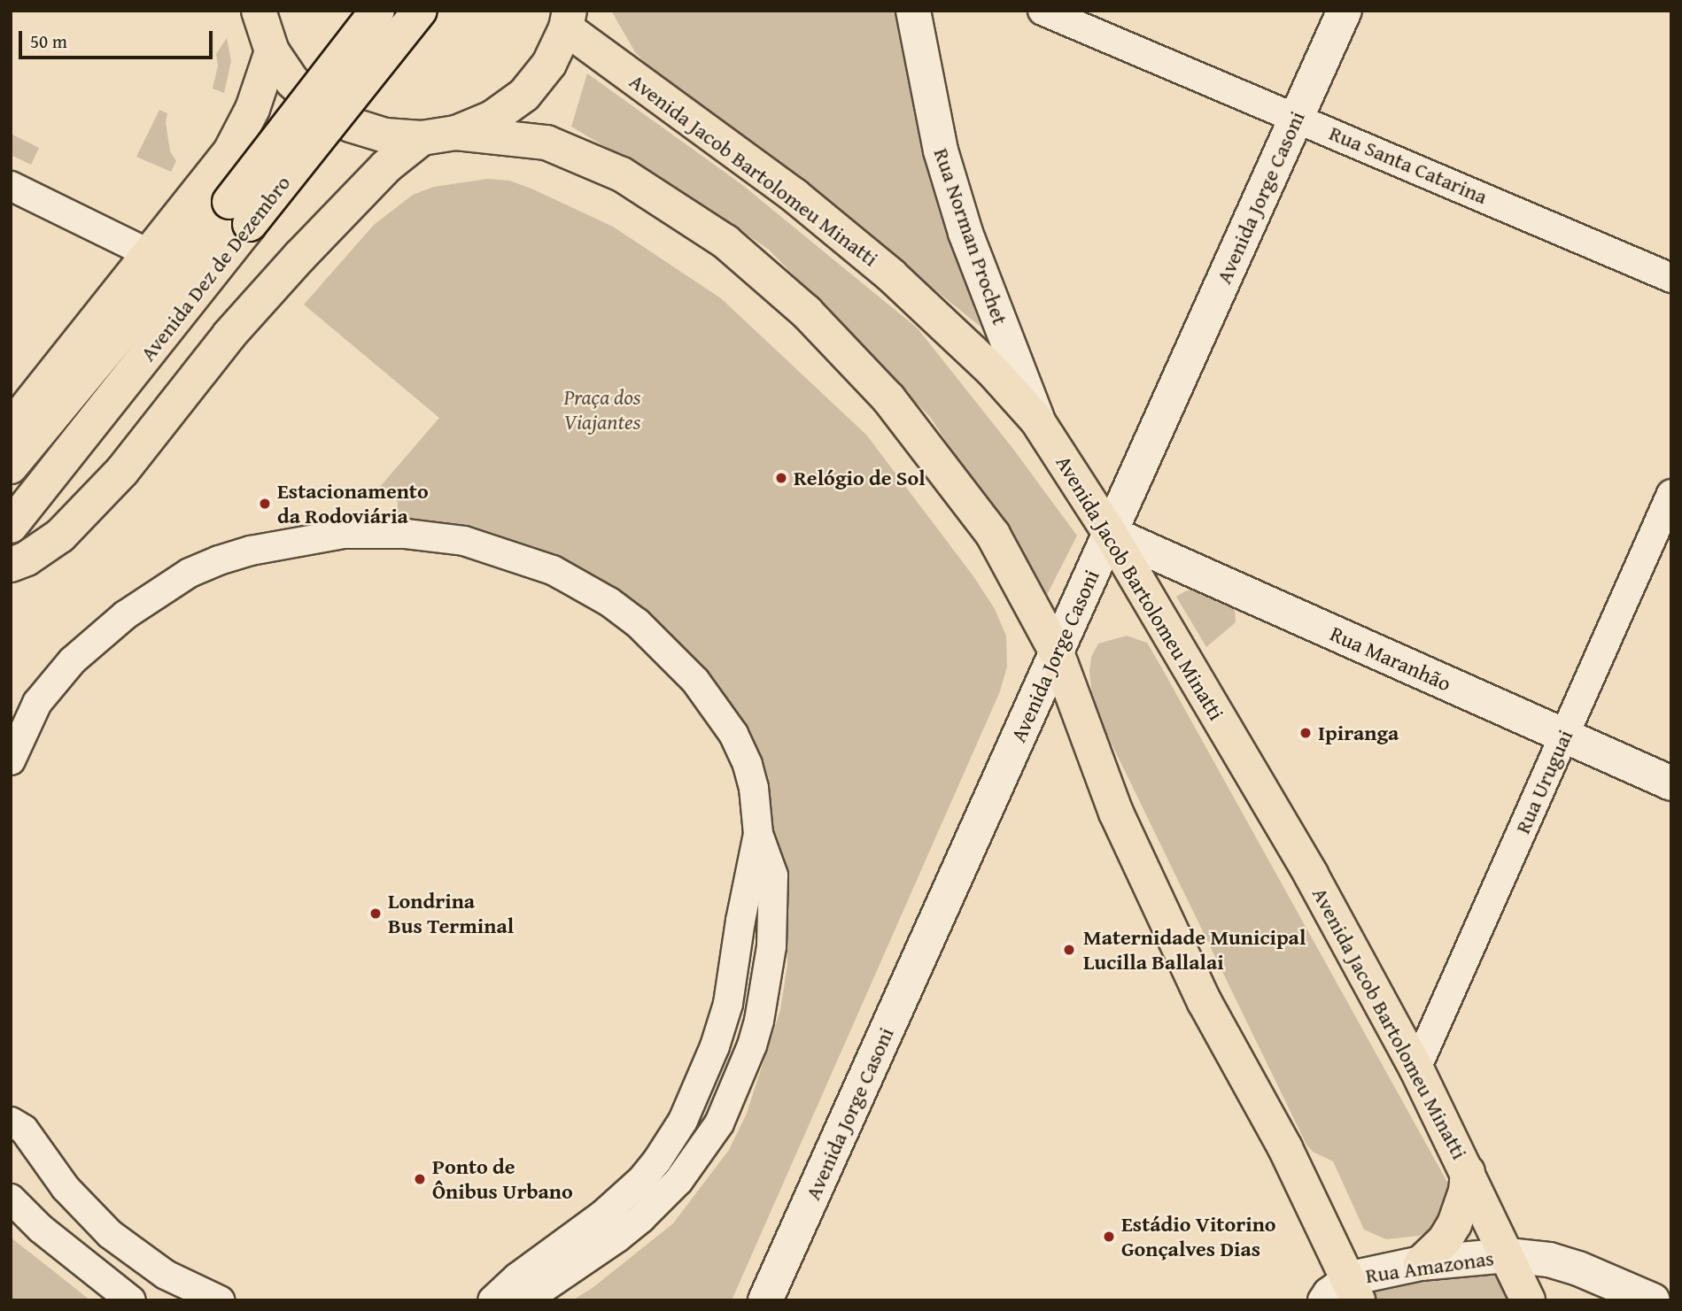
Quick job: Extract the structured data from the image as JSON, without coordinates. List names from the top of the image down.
{
  "streets": {
    "main road": ["Avenida Jacob Bartolomeu Minatti", "Avenida Dez de Dezembro"],
    "street": [
      "Rua Santa Catarina",
      "Avenida Jorge Casoni",
      "Rua Norman Prochet",
      "Rua Maranhão",
      "Rua Uruguai",
      "Rua Amazonas"
    ]
  },
  "crossings": [
    ["Rua Santa Catarina", "Avenida Jorge Casoni"],
    ["Avenida Jacob Bartolomeu Minatti", "Avenida Jorge Casoni"],
    ["Avenida Jacob Bartolomeu Minatti", "Rua Norman Prochet"],
    ["Avenida Jacob Bartolomeu Minatti", "Rua Maranhão"],
    ["Avenida Jacob Bartolomeu Minatti", "Rua Uruguai"],
    ["Avenida Jacob Bartolomeu Minatti", "Rua Amazonas"],
    ["Avenida Jorge Casoni", "Rua Maranhão"],
    ["Rua Maranhão", "Rua Uruguai"]
  ],
  "parks": ["Praça dos Viajantes"],
  "places": [
    "Relógio de Sol",
    "Estacionamento da Rodoviária",
    "Ipiranga",
    "Londrina Bus Terminal",
    "Maternidade Municipal Lucilla Ballalai",
    "Ponto de Ônibus Urbano",
    "Estádio Vitorino Gonçalves Dias"
  ],
  "scale_bar": "50 m"
}
